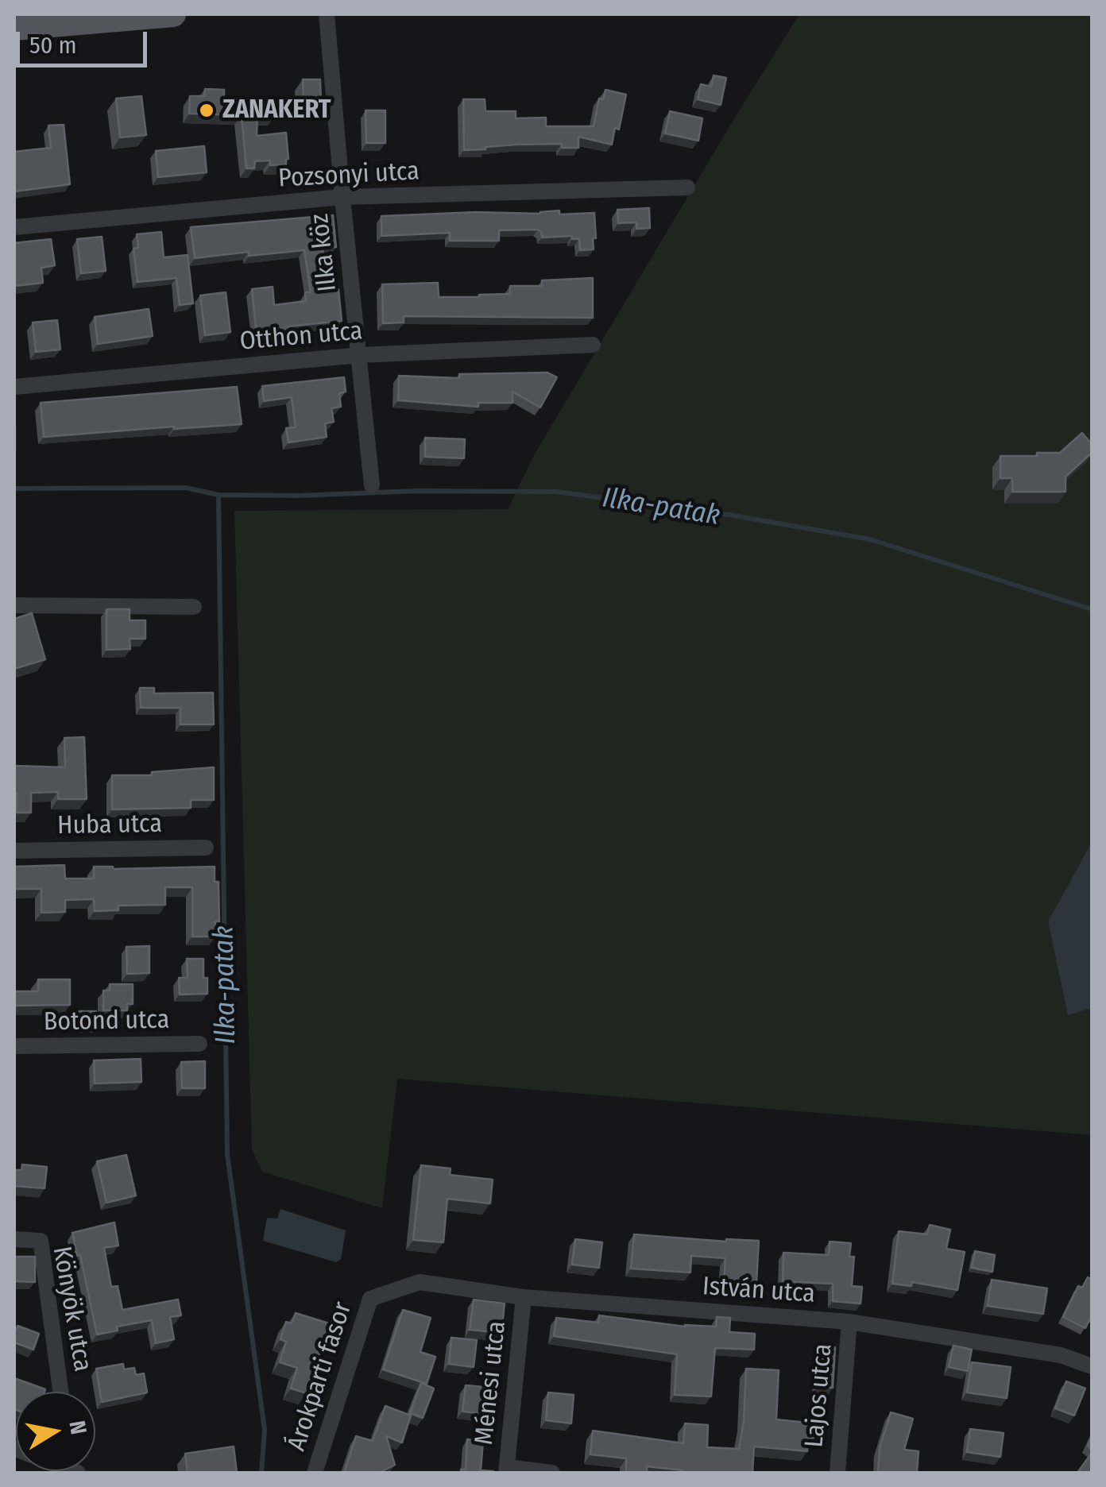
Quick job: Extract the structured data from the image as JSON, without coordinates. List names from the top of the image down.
{
  "streets": {
    "street": [
      "Pozsonyi utca",
      "Ilka köz",
      "Otthon utca",
      "Huba utca",
      "Botond utca",
      "István utca",
      "Könyök utca",
      "Árokparti fasor",
      "Ménesi utca",
      "Lajos utca"
    ]
  },
  "crossings": [
    ["Pozsonyi utca", "Ilka köz"],
    ["Ilka köz", "Otthon utca"],
    ["István utca", "Árokparti fasor"],
    ["István utca", "Ménesi utca"],
    ["István utca", "Lajos utca"]
  ],
  "water": ["Ilka-patak"],
  "places": ["ZANAKERT"],
  "scale_bar": "50 m",
  "north": "right"
}
